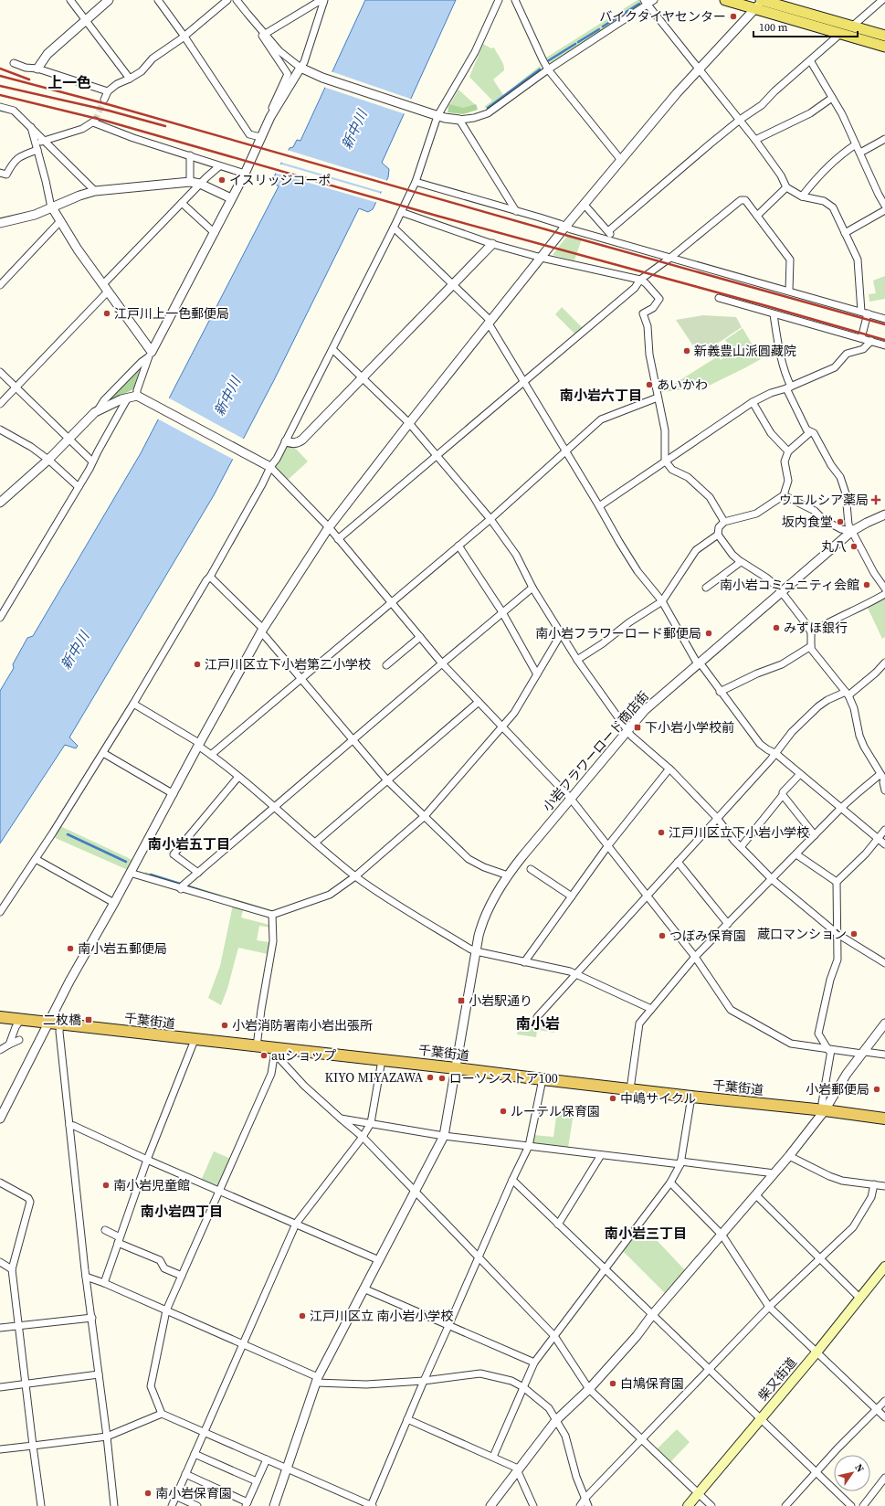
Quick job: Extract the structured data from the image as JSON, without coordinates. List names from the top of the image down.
{
  "streets": {
    "highway": ["千葉街道"],
    "main road": ["柴又街道"],
    "street": ["小岩フラワーロード商店街"]
  },
  "crossings": [
    ["小岩フラワーロード商店街", "千葉街道"]
  ],
  "districts": [
    "上一色",
    "南小岩六丁目",
    "南小岩五丁目",
    "南小岩",
    "南小岩四丁目",
    "南小岩三丁目"
  ],
  "water": ["新中川"],
  "places": {
    "other": [
      "バイクタイヤセンター",
      "イスリッジコーポ",
      "江戸川上一色郵便局",
      "新義豊山派圓藏院",
      "あいかわ",
      "坂内食堂",
      "丸八",
      "南小岩コミュニティ会館",
      "みずほ銀行",
      "南小岩フラワーロード郵便局",
      "江戸川区立下小岩第二小学校",
      "江戸川区立下小岩小学校",
      "蔵口マンション",
      "つぼみ保育園",
      "南小岩五郵便局",
      "小岩消防署南小岩出張所",
      "auショップ",
      "KIYO MIYAZAWA",
      "ローソンストア100",
      "小岩郵便局",
      "中嶋サイクル",
      "ルーテル保育園",
      "南小岩児童館",
      "江戸川区立 南小岩小学校",
      "白鳩保育園",
      "南小岩保育園"
    ],
    "health": ["ウエルシア薬局"],
    "transit": ["下小岩小学校前", "小岩駅通り", "二枚橋"]
  },
  "scale_bar": "100 m",
  "north": "top right"
}
